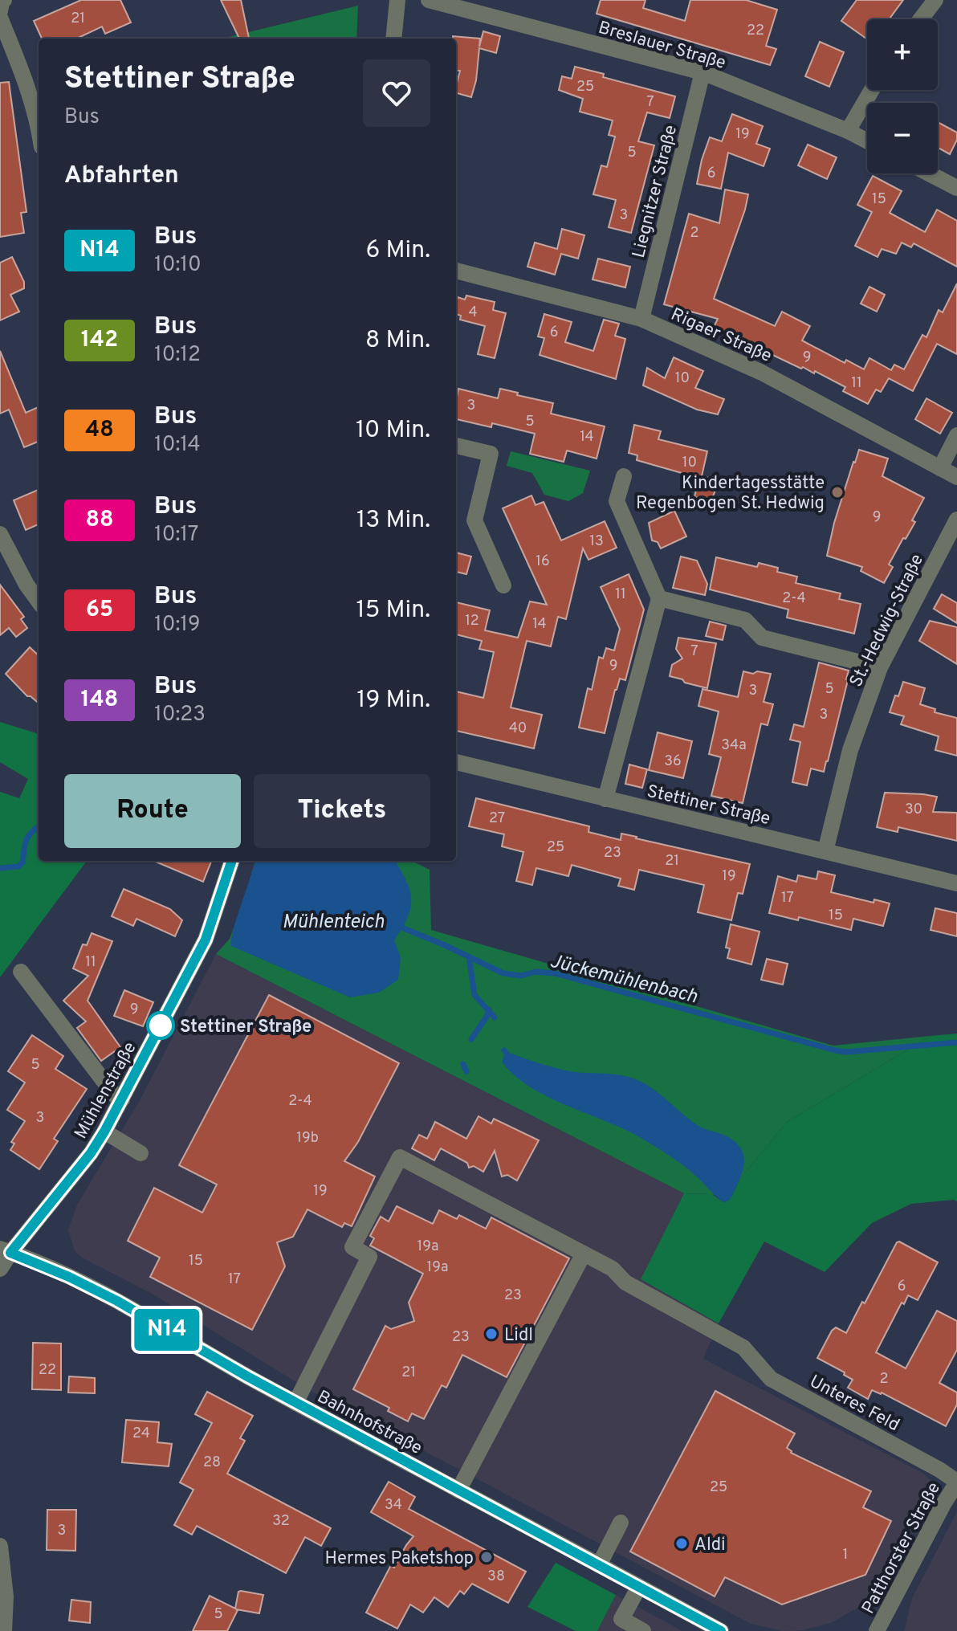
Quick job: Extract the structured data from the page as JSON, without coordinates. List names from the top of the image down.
{
  "streets": {
    "street": [
      "Breslauer Straße",
      "Liegnitzer Straße",
      "Rigaer Straße",
      "St.-Hedwig-Straße",
      "Stettiner Straße",
      "Mühlenstraße",
      "Unteres Feld",
      "Bahnhofstraße",
      "Patthorster Straße"
    ]
  },
  "crossings": [
    ["Breslauer Straße", "Liegnitzer Straße"],
    ["Liegnitzer Straße", "Rigaer Straße"],
    ["St.-Hedwig-Straße", "Stettiner Straße"],
    ["Mühlenstraße", "Bahnhofstraße"],
    ["Unteres Feld", "Patthorster Straße"]
  ],
  "water": ["Mühlenteich", "Jückemühlenbach"],
  "places": [
    "Kindertagesstätte Regenbogen St. Hedwig",
    "Stettiner Straße",
    "Lidl",
    "Aldi",
    "Hermes Paketshop"
  ],
  "lines": ["bus line N14"],
  "house_numbers": [
    "21",
    "22",
    "25",
    "7",
    "19",
    "5",
    "6",
    "15",
    "3",
    "2",
    "4",
    "6",
    "9",
    "10",
    "11",
    "3",
    "5",
    "14",
    "10",
    "9",
    "13",
    "16",
    "11",
    "2-4",
    "12",
    "14",
    "7",
    "9",
    "5",
    "3",
    "3",
    "40",
    "34a",
    "36",
    "30",
    "27",
    "25",
    "23",
    "21",
    "19",
    "17",
    "15",
    "11",
    "9",
    "5",
    "2-4",
    "3",
    "19b",
    "19",
    "19a",
    "15",
    "19a",
    "17",
    "6",
    "23",
    "23",
    "22",
    "21",
    "2",
    "24",
    "28",
    "25",
    "34",
    "32",
    "3",
    "1",
    "38",
    "5"
  ],
  "page": {
    "on_map": "N14",
    "map_buttons": ["+", "−"],
    "heading": [
      ["Stettiner Straße", "Bus"],
      "Abfahrten"
    ],
    "list": [
      {
        "mark": "N14",
        "name": "Bus",
        "note": "10:10",
        "value": "6 Min."
      },
      {
        "mark": "142",
        "name": "Bus",
        "note": "10:12",
        "value": "8 Min."
      },
      {
        "mark": "48",
        "name": "Bus",
        "note": "10:14",
        "value": "10 Min."
      },
      {
        "mark": "88",
        "name": "Bus",
        "note": "10:17",
        "value": "13 Min."
      },
      {
        "mark": "65",
        "name": "Bus",
        "note": "10:19",
        "value": "15 Min."
      },
      {
        "mark": "148",
        "name": "Bus",
        "note": "10:23",
        "value": "19 Min."
      }
    ],
    "buttons": ["Route", "Tickets"]
  }
}
